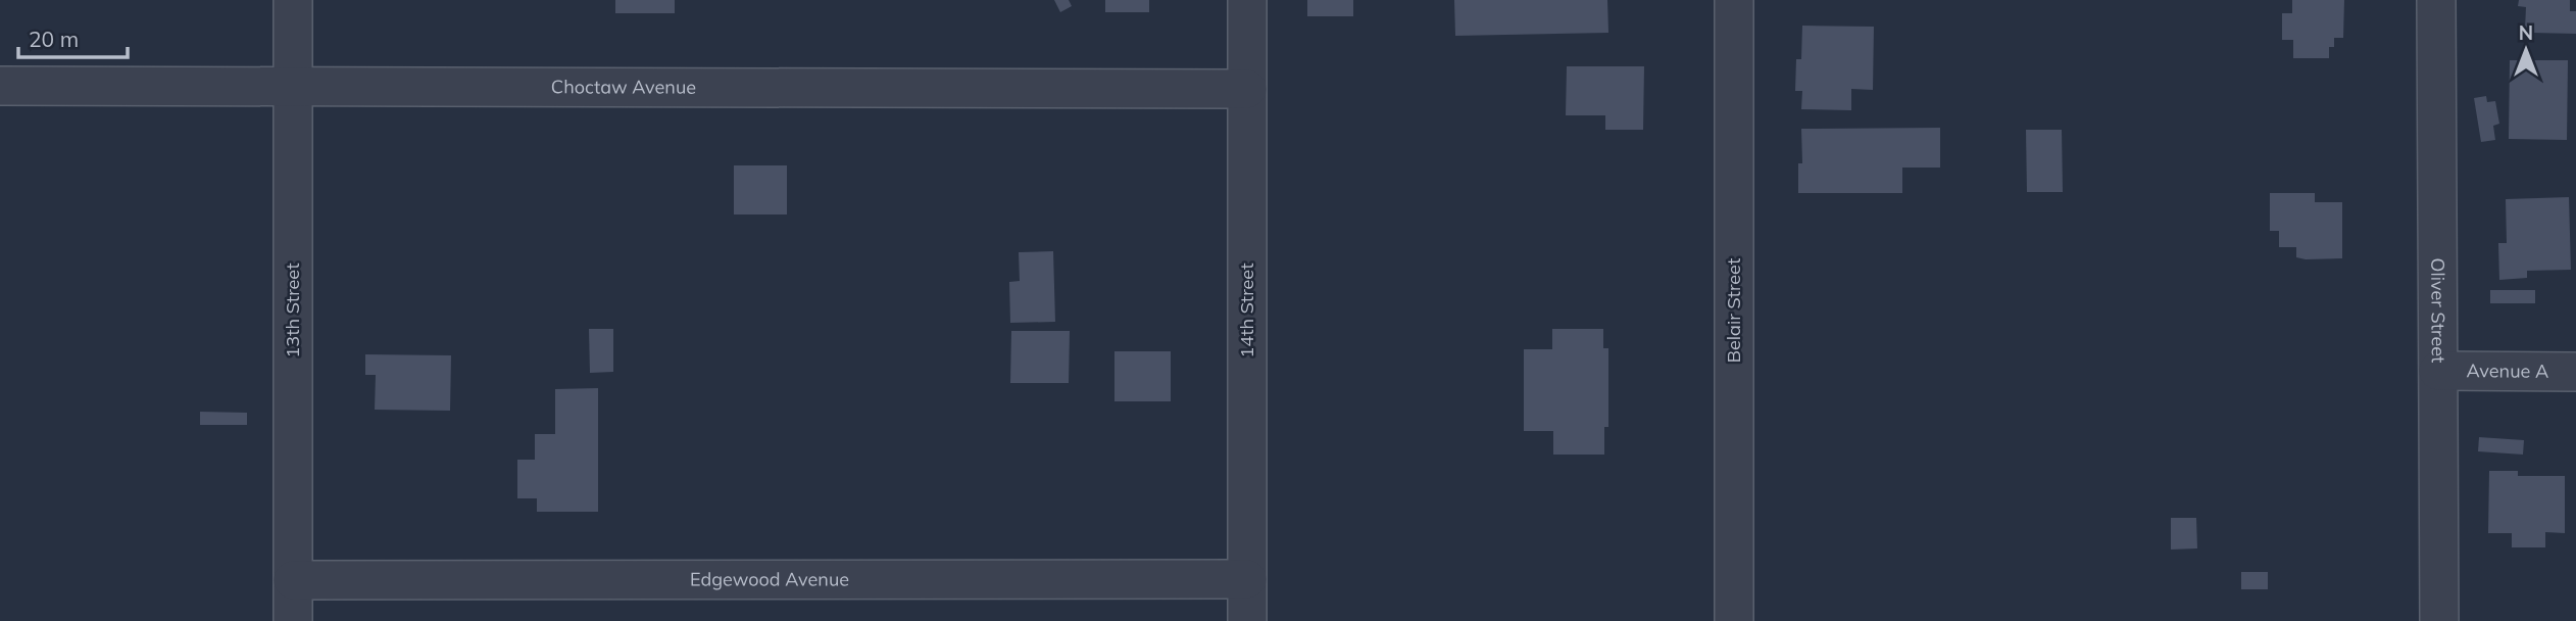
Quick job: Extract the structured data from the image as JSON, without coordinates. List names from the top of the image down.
{
  "streets": {
    "street": [
      "Choctaw Avenue",
      "13th Street",
      "14th Street",
      "Belair Street",
      "Oliver Street",
      "Avenue A",
      "Edgewood Avenue"
    ]
  },
  "crossings": [
    ["Choctaw Avenue", "13th Street"],
    ["Choctaw Avenue", "14th Street"],
    ["13th Street", "Edgewood Avenue"],
    ["14th Street", "Edgewood Avenue"],
    ["Oliver Street", "Avenue A"]
  ],
  "scale_bar": "20 m",
  "north": "top"
}
